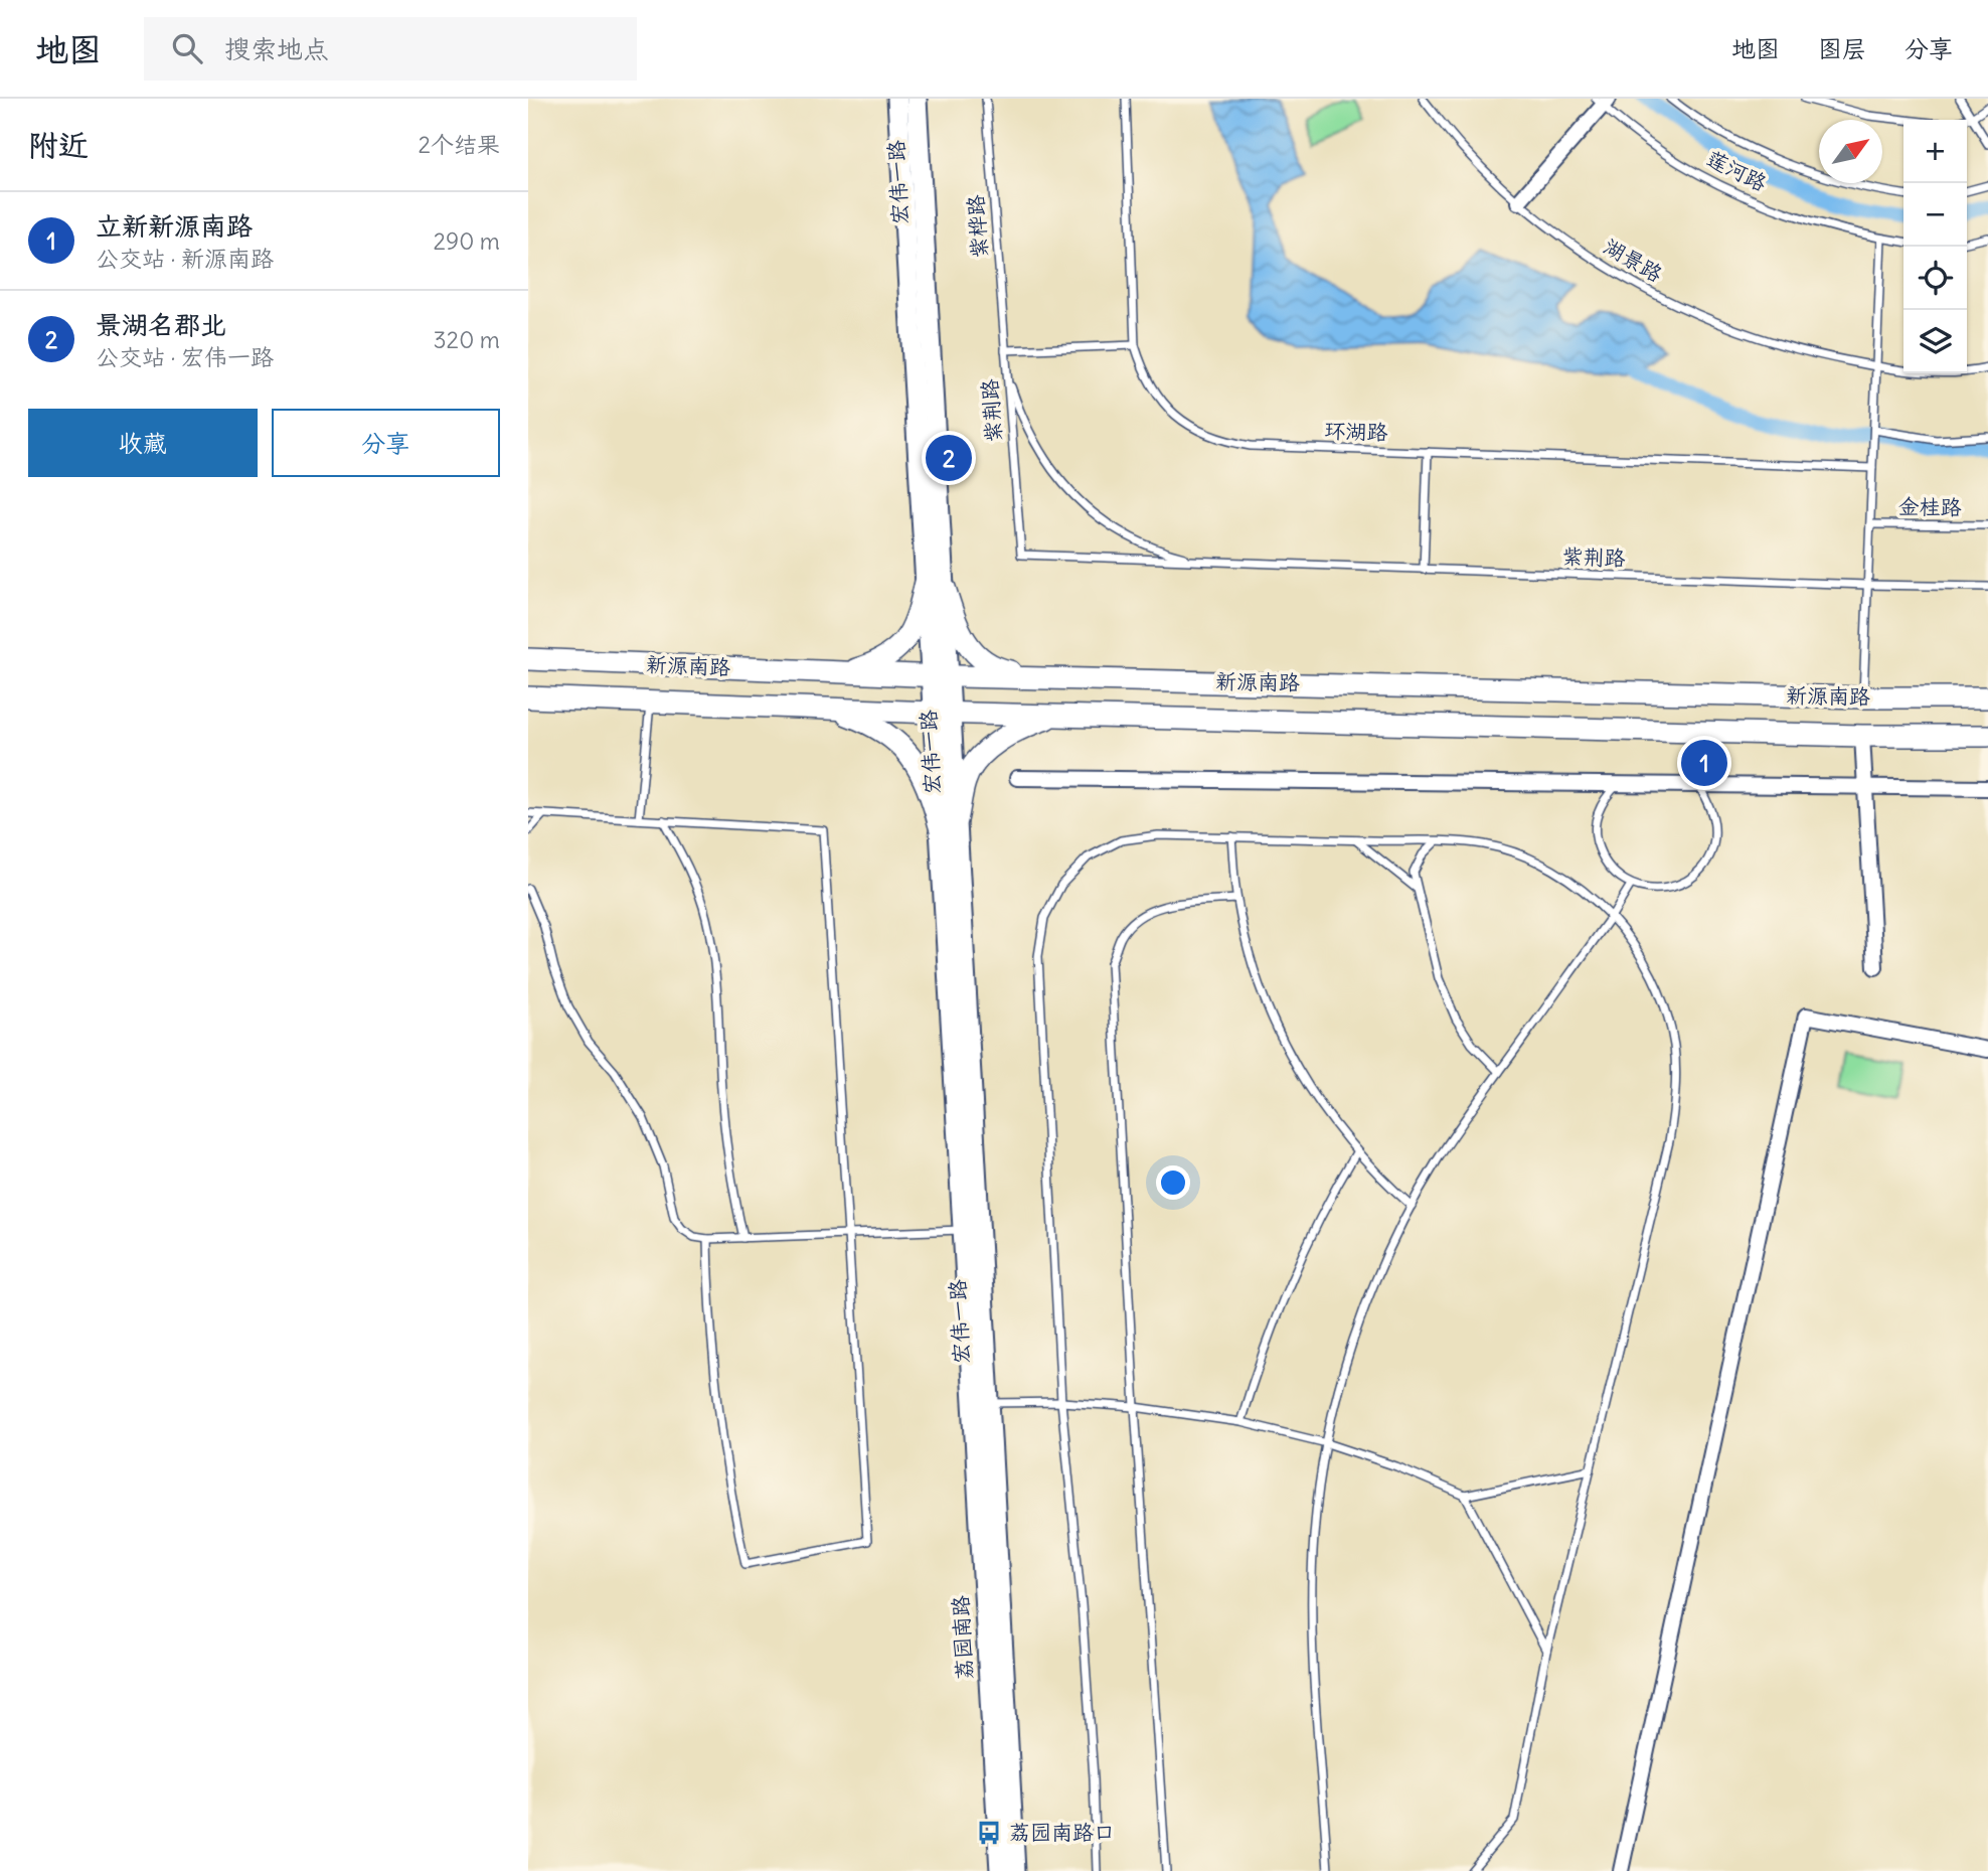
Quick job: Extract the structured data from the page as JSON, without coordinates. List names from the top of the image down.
{
  "streets": {
    "main road": ["宏伟一路", "新源南路", "荔园南路"],
    "lane": [
      "莲河路",
      "紫桦路",
      "湖景路",
      "紫荆路",
      "环湖路",
      "金桂路"
    ]
  },
  "crossings": [
    ["宏伟一路", "新源南路"],
    ["宏伟一路", "荔园南路"],
    ["紫桦路", "紫荆路"]
  ],
  "places": {
    "bus stop": ["荔园南路口"]
  },
  "north": "top right",
  "page": {
    "header": "地图",
    "search": "搜索地点",
    "nav": ["地图", "图层", "分享"],
    "heading": ["附近", "2个结果"],
    "map_buttons": ["+", "−"],
    "list": [
      {
        "mark": "1",
        "name": "立新新源南路",
        "note": "公交站 · 新源南路",
        "value": "290 m"
      },
      {
        "mark": "2",
        "name": "景湖名郡北",
        "note": "公交站 · 宏伟一路",
        "value": "320 m"
      }
    ],
    "buttons": ["收藏", "分享"],
    "pins": ["2", "1"]
  }
}
